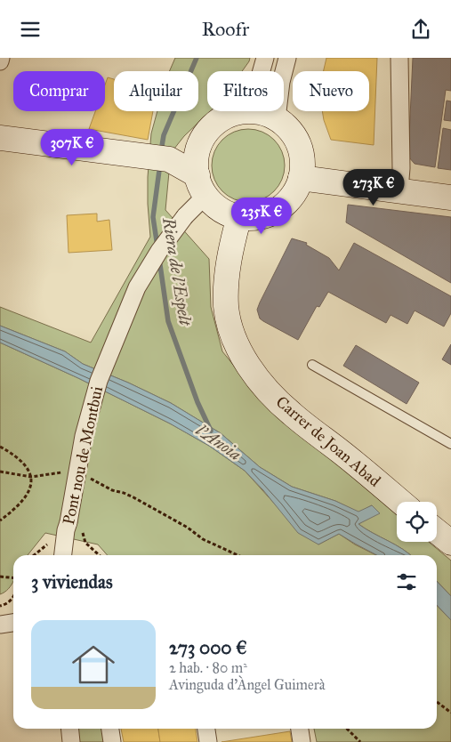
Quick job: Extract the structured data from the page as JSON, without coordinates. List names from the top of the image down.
{
  "streets": {
    "street": ["Carrer de Joan Abad", "Pont nou de Montbui"]
  },
  "crossings": [
    ["Carrer de Joan Abad", "Pont nou de Montbui"]
  ],
  "water": ["Riera de l'Espelt", "l'Anoia"],
  "page": {
    "header": "Roofr",
    "chip": [
      "Comprar",
      "Alquilar",
      "Filtros",
      "Nuevo"
    ],
    "price": ["307K €", "273K €", "235K €"],
    "heading": "3 viviendas",
    "list": [
      {
        "name": "273 000 €",
        "note": "2 hab. · 80 m² · Avinguda d'Àngel Guimerà"
      }
    ]
  }
}
